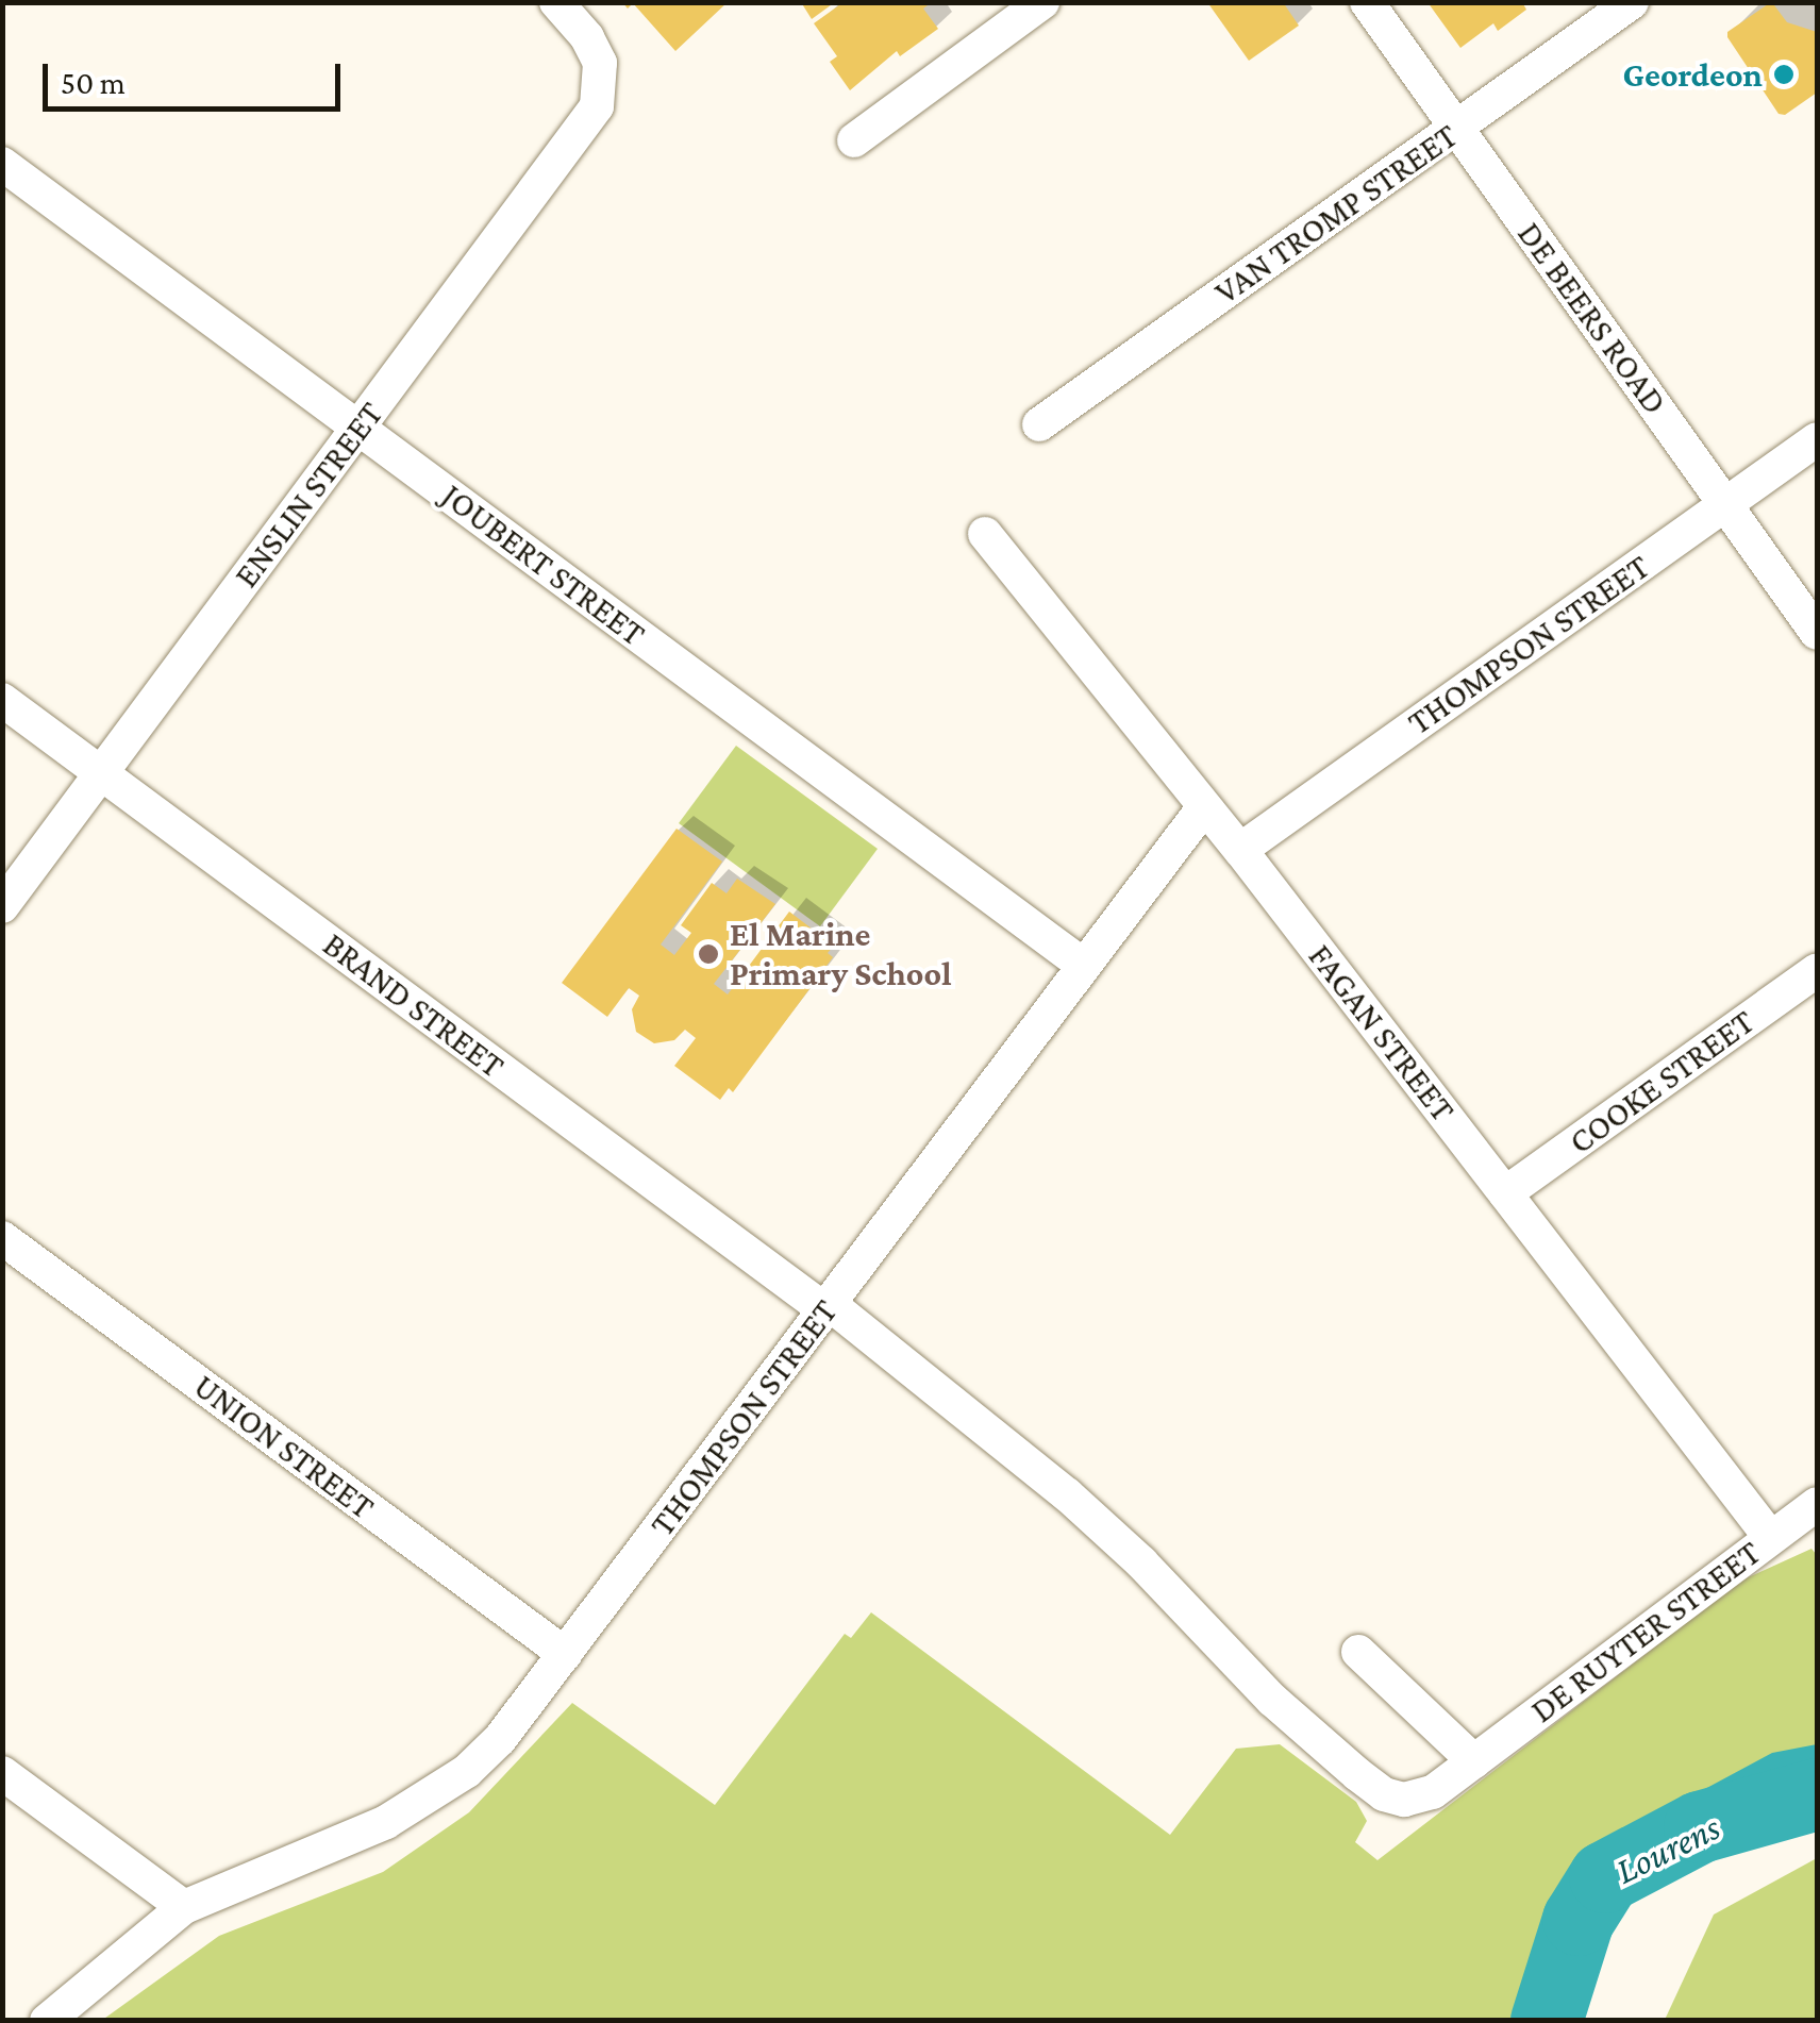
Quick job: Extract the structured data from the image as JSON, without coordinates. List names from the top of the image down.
{
  "streets": {
    "street": [
      "VAN TROMP STREET",
      "DE BEERS ROAD",
      "ENSLIN STREET",
      "JOUBERT STREET",
      "THOMPSON STREET",
      "BRAND STREET",
      "FAGAN STREET",
      "COOKE STREET",
      "UNION STREET",
      "DE RUYTER STREET"
    ]
  },
  "crossings": [
    ["VAN TROMP STREET", "DE BEERS ROAD"],
    ["DE BEERS ROAD", "THOMPSON STREET"],
    ["ENSLIN STREET", "JOUBERT STREET"],
    ["ENSLIN STREET", "BRAND STREET"],
    ["JOUBERT STREET", "THOMPSON STREET"],
    ["THOMPSON STREET", "BRAND STREET"],
    ["THOMPSON STREET", "FAGAN STREET"],
    ["THOMPSON STREET", "UNION STREET"],
    ["BRAND STREET", "DE RUYTER STREET"],
    ["FAGAN STREET", "COOKE STREET"],
    ["FAGAN STREET", "DE RUYTER STREET"]
  ],
  "water": ["Lourens"],
  "places": ["Geordeon", "El Marine Primary School"],
  "scale_bar": "50 m"
}
